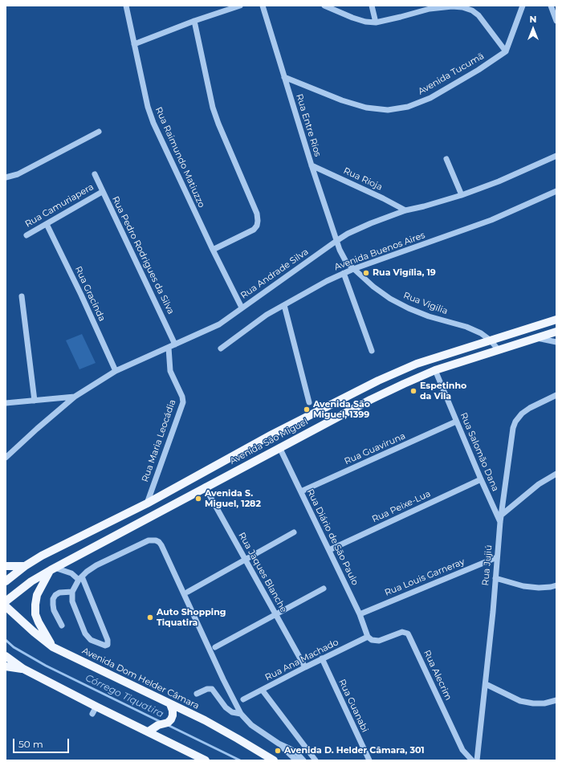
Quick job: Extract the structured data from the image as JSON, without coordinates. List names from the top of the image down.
{
  "streets": {
    "main road": ["Avenida São Miguel", "Avenida Dom Helder Câmara"],
    "street": [
      "Avenida Tucumã",
      "Rua Entre Rios",
      "Rua Raimundo Matiuzzo",
      "Rua Rioja",
      "Rua Camuriapera",
      "Avenida Buenos Aires",
      "Rua Pedro Rodrigues da Silva",
      "Rua Andrade Silva",
      "Rua Gracinda",
      "Rua Vigilia",
      "Rua Maria Leocádia",
      "Rua Guaviruna",
      "Rua Salomão Dana",
      "Rua Peixe-Lua",
      "Rua Diário de São Paulo",
      "Rua Jujiú",
      "Rua Jaques Blanche",
      "Rua Louis Garneray",
      "Rua Ana Machado",
      "Rua Alecrim",
      "Rua Guanabi"
    ]
  },
  "crossings": [
    ["Avenida Tucumã", "Rua Entre Rios"],
    ["Rua Entre Rios", "Rua Rioja"],
    ["Rua Entre Rios", "Rua Andrade Silva"],
    ["Rua Entre Rios", "Rua Vigilia"],
    ["Rua Raimundo Matiuzzo", "Rua Andrade Silva"],
    ["Rua Rioja", "Rua Andrade Silva"],
    ["Rua Camuriapera", "Rua Pedro Rodrigues da Silva"],
    ["Rua Camuriapera", "Rua Gracinda"],
    ["Avenida Buenos Aires", "Rua Vigilia"],
    ["Rua Pedro Rodrigues da Silva", "Rua Andrade Silva"],
    ["Rua Andrade Silva", "Rua Gracinda"],
    ["Rua Andrade Silva", "Rua Maria Leocádia"],
    ["Rua Vigilia", "Avenida São Miguel"],
    ["Rua Maria Leocádia", "Avenida São Miguel"],
    ["Avenida São Miguel", "Rua Salomão Dana"],
    ["Avenida São Miguel", "Rua Diário de São Paulo"],
    ["Avenida São Miguel", "Rua Jaques Blanche"],
    ["Rua Guaviruna", "Rua Salomão Dana"],
    ["Rua Guaviruna", "Rua Diário de São Paulo"],
    ["Rua Salomão Dana", "Rua Peixe-Lua"],
    ["Rua Salomão Dana", "Rua Jujiú"],
    ["Rua Peixe-Lua", "Rua Diário de São Paulo"],
    ["Rua Diário de São Paulo", "Rua Louis Garneray"],
    ["Rua Diário de São Paulo", "Rua Ana Machado"],
    ["Rua Diário de São Paulo", "Rua Alecrim"],
    ["Rua Jujiú", "Rua Louis Garneray"],
    ["Rua Jaques Blanche", "Rua Ana Machado"],
    ["Rua Ana Machado", "Rua Alecrim"],
    ["Rua Ana Machado", "Rua Guanabi"]
  ],
  "water": ["Córrego Tiquatira"],
  "places": [
    "Rua Vigília, 19",
    "Espetinho da Vila",
    "Avenida São Miguel, 1399",
    "Avenida S. Miguel, 1282",
    "Auto Shopping Tiquatira",
    "Avenida D. Helder Câmara, 301"
  ],
  "scale_bar": "50 m",
  "north": "top"
}
